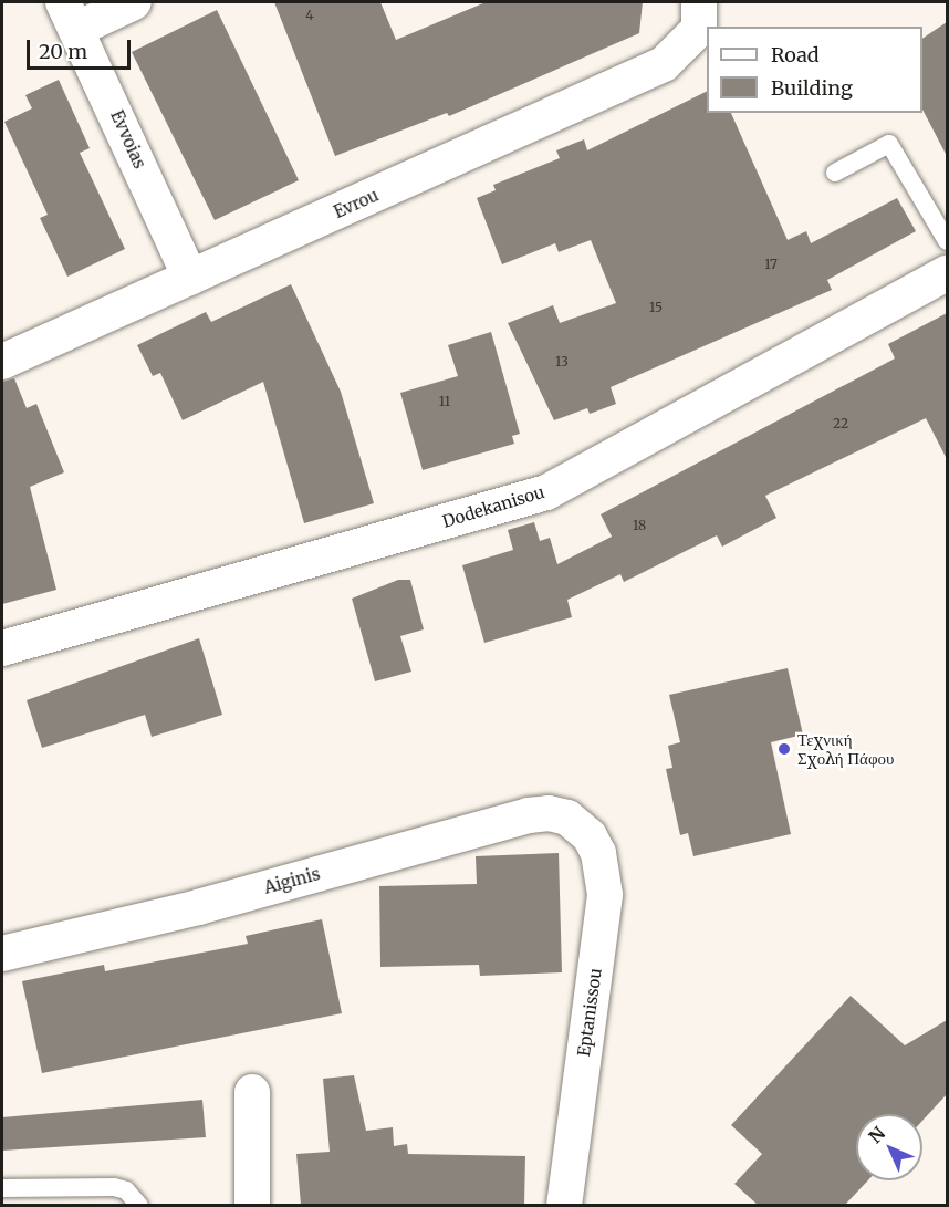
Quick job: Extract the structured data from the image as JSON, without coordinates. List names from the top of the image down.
{
  "streets": {
    "street": [
      "Evvoias",
      "Evrou",
      "Dodekanisou",
      "Aiginis",
      "Eptanissou"
    ]
  },
  "crossings": [
    ["Evvoias", "Evrou"],
    ["Aiginis", "Eptanissou"]
  ],
  "places": ["Τεχνική Σχολή Πάφου"],
  "house_numbers": [
    "4",
    "17",
    "15",
    "13",
    "11",
    "22",
    "18"
  ],
  "legend": ["Road", "Building"],
  "scale_bar": "20 m",
  "north": "top left"
}
